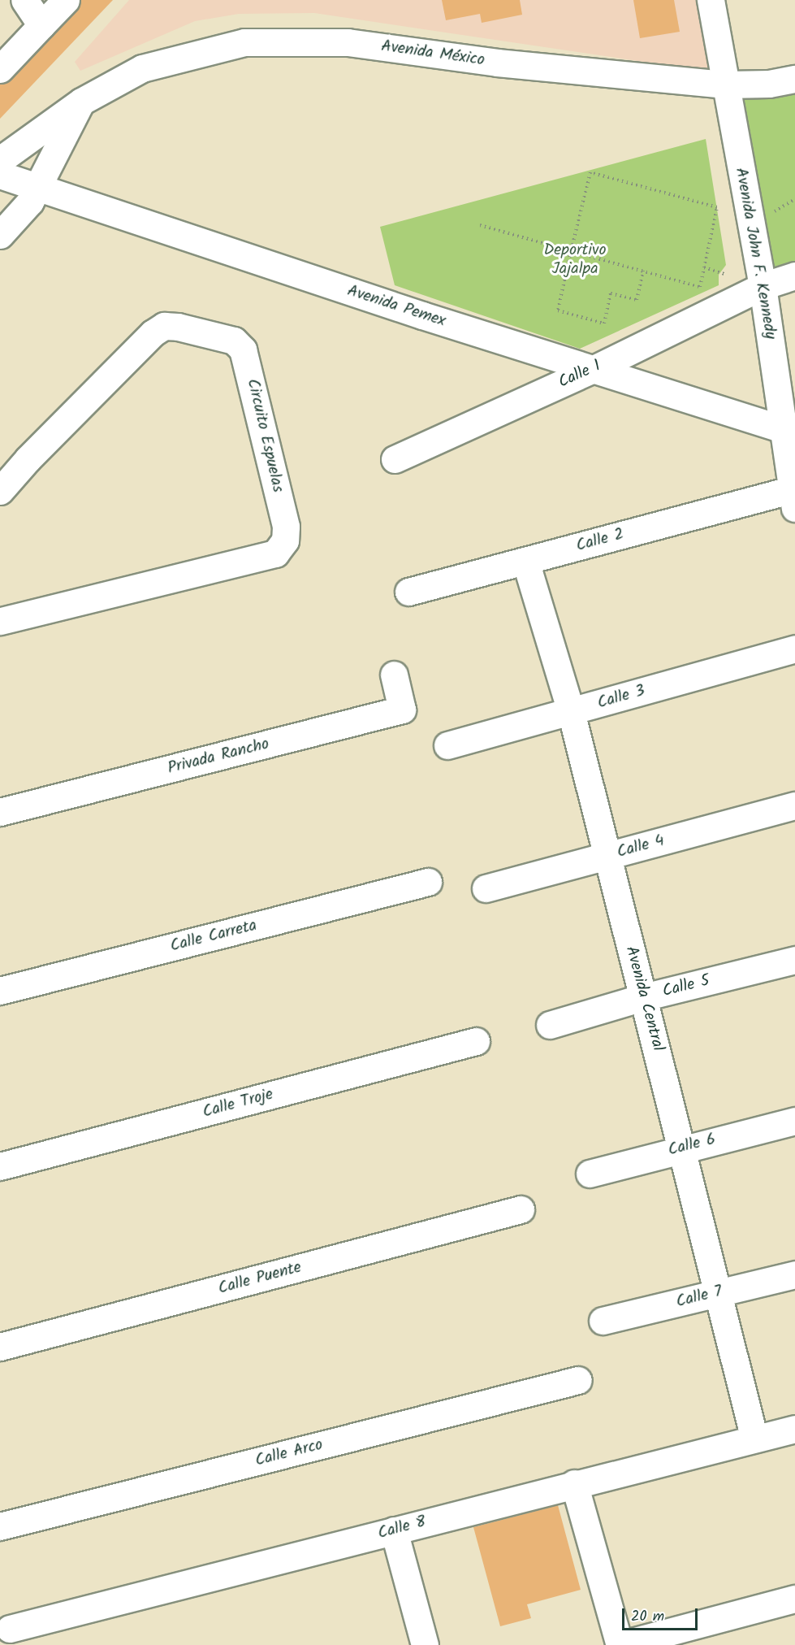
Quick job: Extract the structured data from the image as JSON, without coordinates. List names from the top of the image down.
{
  "streets": {
    "street": [
      "Avenida México",
      "Avenida John F. Kennedy",
      "Avenida Pemex",
      "Calle 1",
      "Circuito Espuelas",
      "Calle 2",
      "Calle 3",
      "Privada Rancho",
      "Calle 4",
      "Calle Carreta",
      "Calle 5",
      "Avenida Central",
      "Calle Troje",
      "Calle 6",
      "Calle Puente",
      "Calle 7",
      "Calle Arco",
      "Calle 8"
    ]
  },
  "crossings": [
    ["Avenida México", "Avenida John F. Kennedy"],
    ["Avenida John F. Kennedy", "Avenida Pemex"],
    ["Avenida John F. Kennedy", "Calle 1"],
    ["Avenida John F. Kennedy", "Calle 2"],
    ["Avenida Pemex", "Calle 1"],
    ["Calle 2", "Avenida Central"],
    ["Calle 3", "Avenida Central"],
    ["Calle 4", "Avenida Central"],
    ["Calle 5", "Avenida Central"],
    ["Avenida Central", "Calle 6"],
    ["Avenida Central", "Calle 7"],
    ["Avenida Central", "Calle 8"]
  ],
  "parks": ["Deportivo Jajalpa"],
  "scale_bar": "20 m"
}
